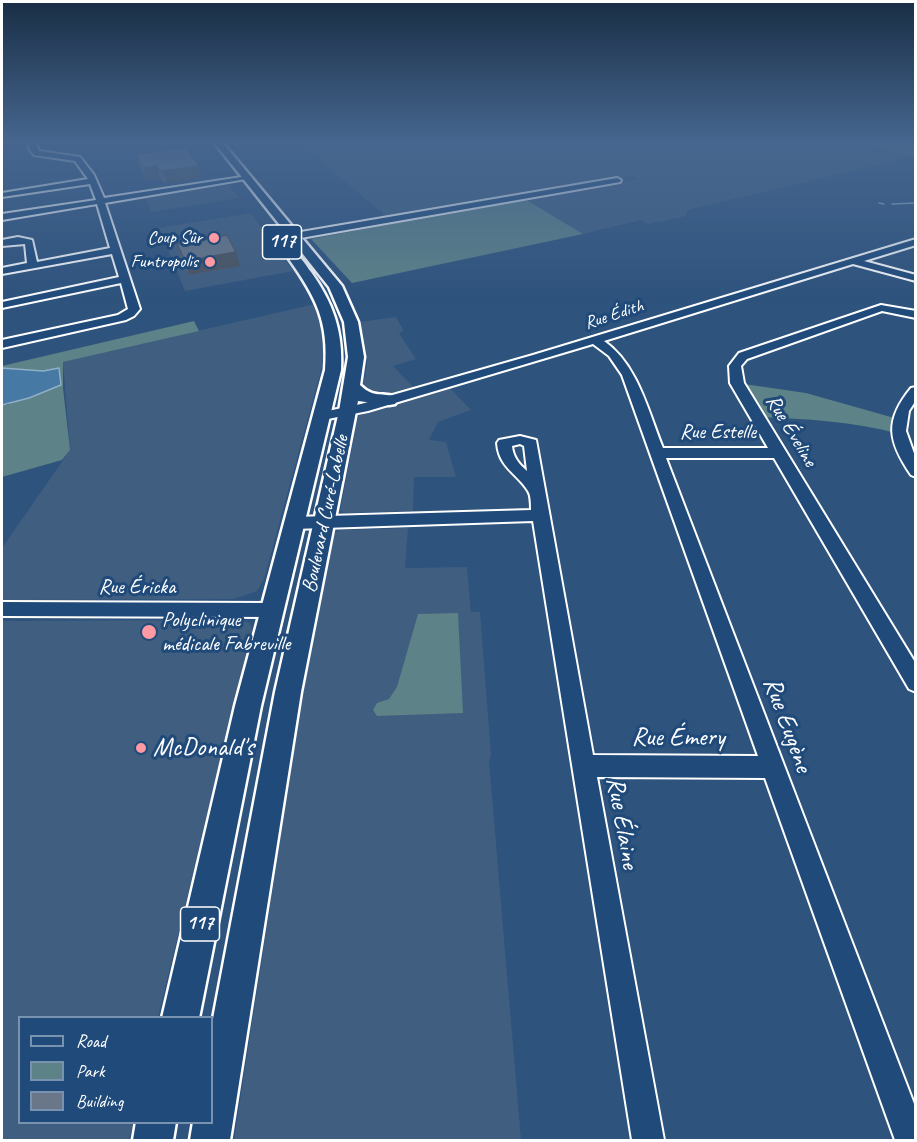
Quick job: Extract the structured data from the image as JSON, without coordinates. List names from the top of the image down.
{
  "streets": {
    "main road": ["117", "Boulevard Curé-Labelle"],
    "street": [
      "Rue Édith",
      "Rue Éveline",
      "Rue Estelle",
      "Rue Éricka",
      "Rue Eugène",
      "Rue Émery",
      "Rue Élaine"
    ]
  },
  "crossings": [
    ["Rue Édith", "Boulevard Curé-Labelle"],
    ["Rue Édith", "Rue Eugène"],
    ["Rue Éveline", "Rue Estelle"],
    ["Rue Estelle", "Rue Eugène"],
    ["Boulevard Curé-Labelle", "Rue Éricka"],
    ["Rue Eugène", "Rue Émery"],
    ["Rue Émery", "Rue Élaine"]
  ],
  "places": [
    "Coup Sûr",
    "Funtropolis",
    "Polyclinique médicale Fabreville",
    "McDonald's"
  ],
  "legend": ["Road", "Park", "Building"]
}
